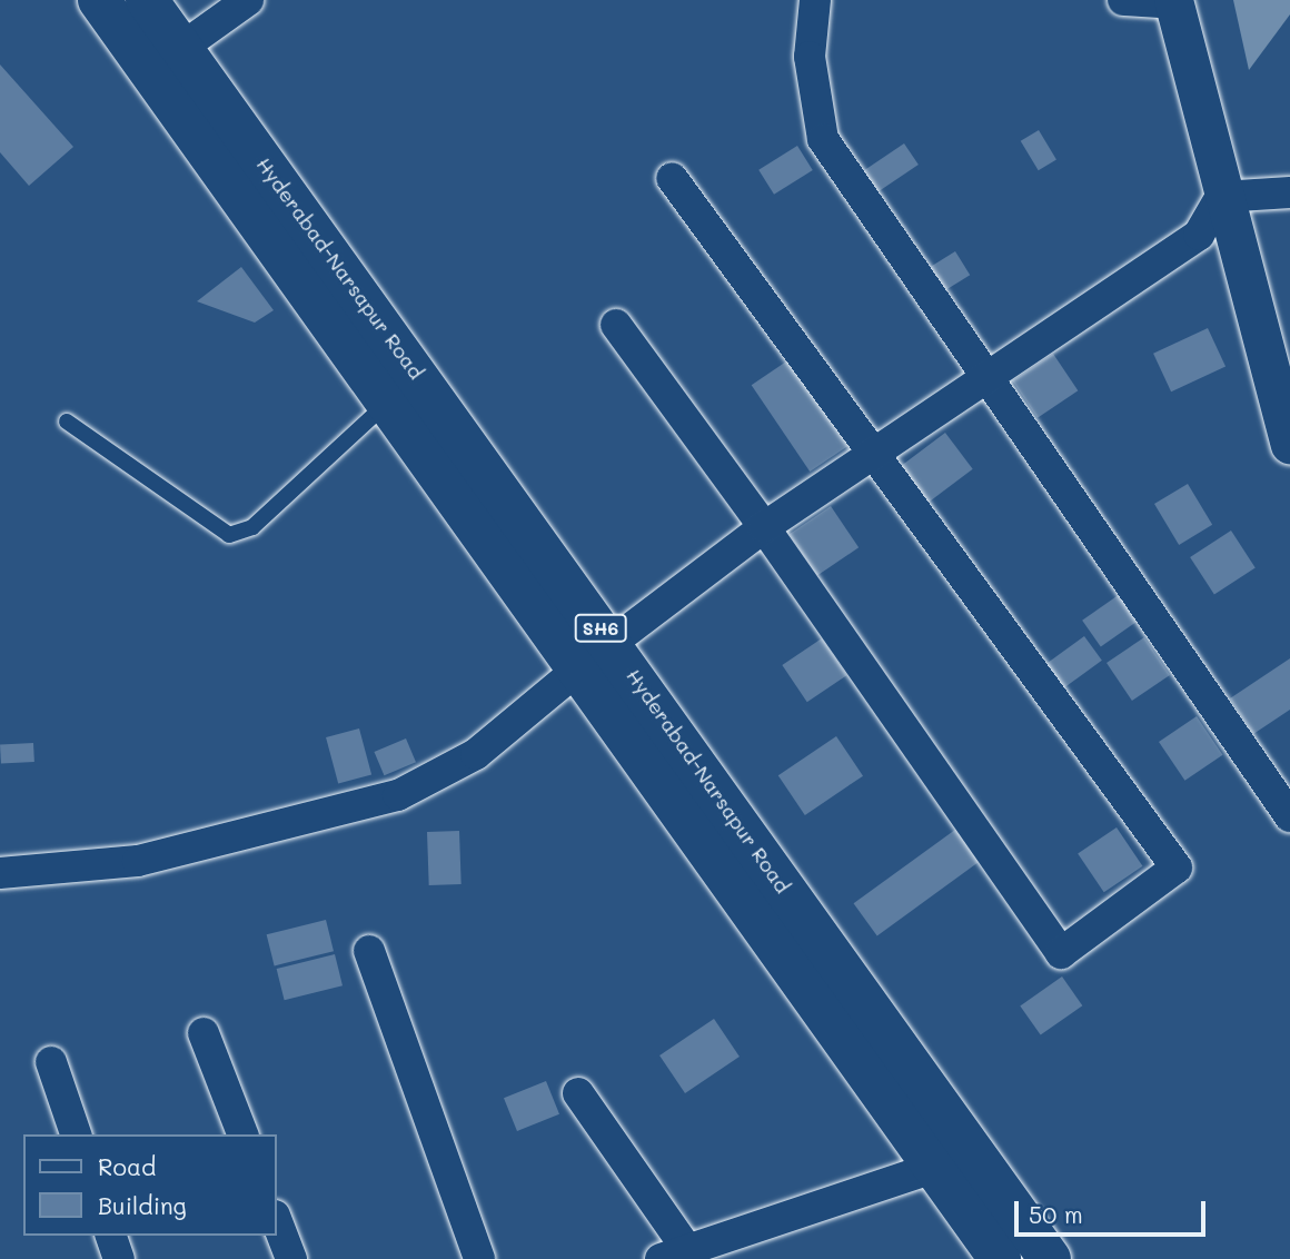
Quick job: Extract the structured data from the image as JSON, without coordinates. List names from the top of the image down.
{
  "streets": {
    "main road": ["Hyderabad-Narsapur Road", "SH6"]
  },
  "legend": ["Road", "Building"],
  "scale_bar": "50 m"
}
